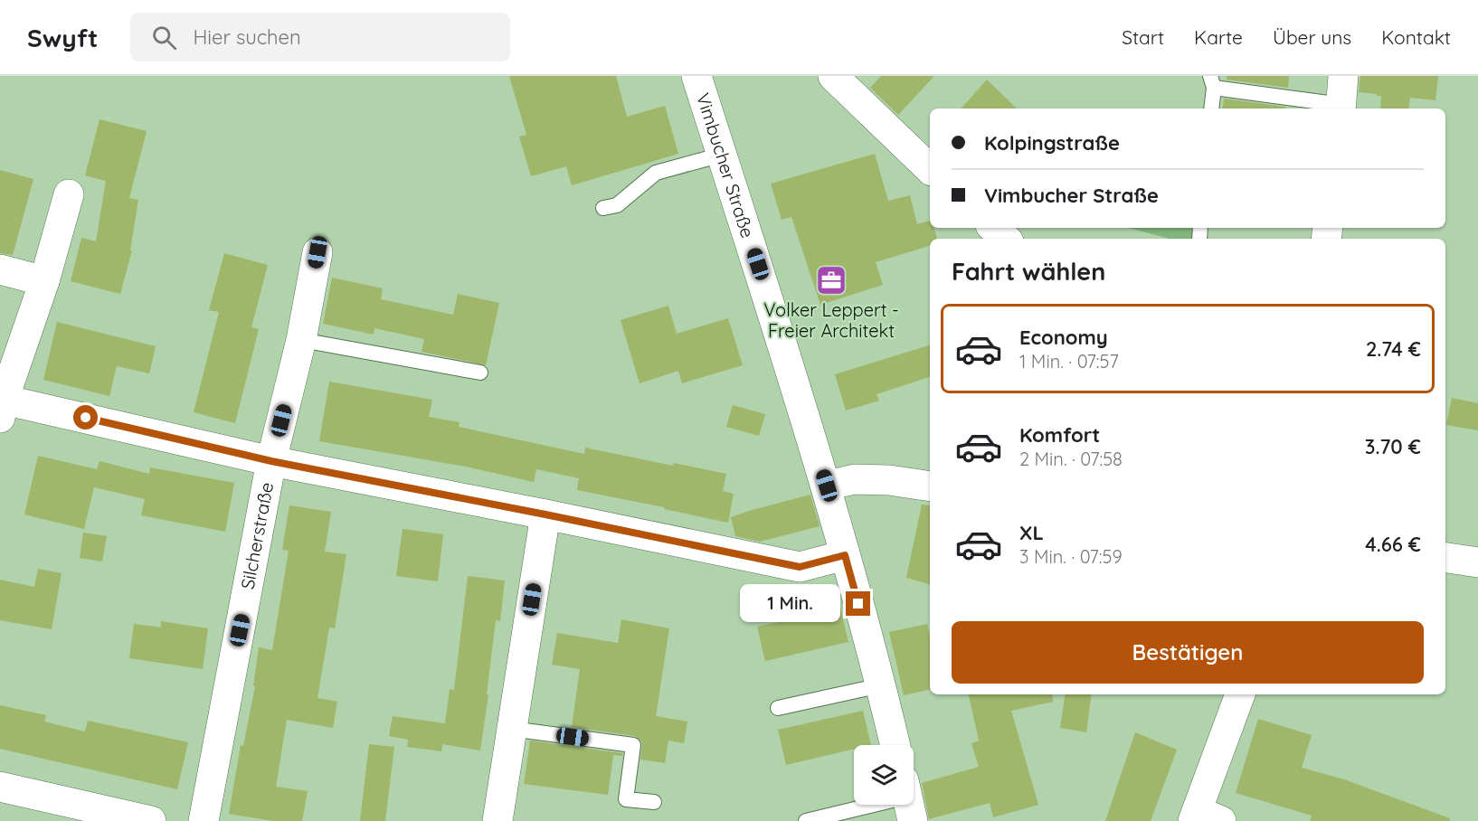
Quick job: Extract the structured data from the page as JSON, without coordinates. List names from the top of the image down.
{
  "streets": {
    "street": ["Vimbucher Straße", "Silcherstraße"]
  },
  "places": {
    "office": ["Volker Leppert - Freier Architekt"]
  },
  "page": {
    "header": "Swyft",
    "search": "Hier suchen",
    "nav": [
      "Start",
      "Karte",
      "Über uns",
      "Kontakt"
    ],
    "banner": ["Kolpingstraße", "Vimbucher Straße"],
    "heading": "Fahrt wählen",
    "list": [
      {
        "name": "Economy",
        "note": "1 Min. · 07:57",
        "value": "2.74 €"
      },
      {
        "name": "Komfort",
        "note": "2 Min. · 07:58",
        "value": "3.70 €"
      },
      {
        "name": "XL",
        "note": "3 Min. · 07:59",
        "value": "4.66 €"
      }
    ],
    "bubble": "1 Min.",
    "buttons": "Bestätigen"
  }
}
